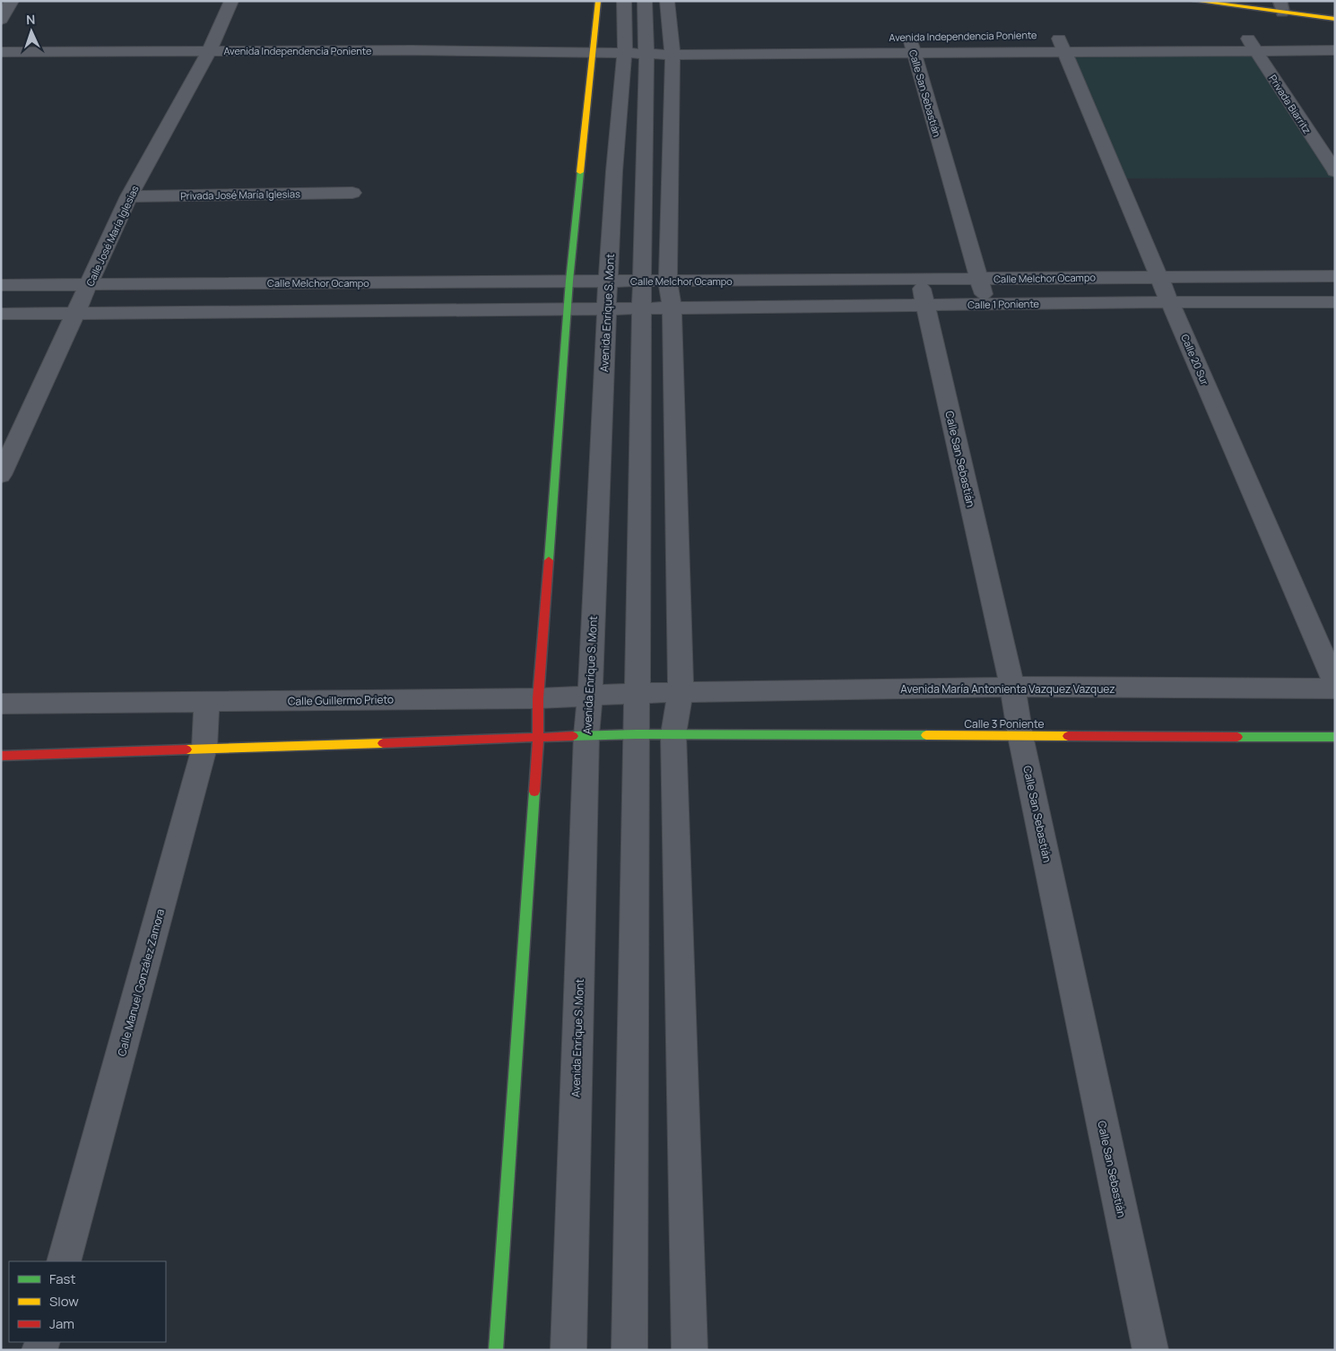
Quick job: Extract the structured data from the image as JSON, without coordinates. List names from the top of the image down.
{
  "streets": {
    "street": [
      "Avenida Independencia Poniente",
      "Calle San Sebastián",
      "Privada Biarritz",
      "Privada José María Iglesias",
      "Calle José María Iglesias",
      "Calle Melchor Ocampo",
      "Calle 1 Poniente",
      "Avenida Enrique S. Mont",
      "Calle 20 Sur",
      "Avenida María Antonienta Vazquez Vazquez",
      "Calle Guillermo Prieto",
      "Calle 3 Poniente",
      "Calle Manuel González Zamora"
    ]
  },
  "crossings": [
    ["Avenida Independencia Poniente", "Calle San Sebastián"],
    ["Avenida Independencia Poniente", "Privada Biarritz"],
    ["Avenida Independencia Poniente", "Calle José María Iglesias"],
    ["Avenida Independencia Poniente", "Avenida Enrique S. Mont"],
    ["Avenida Independencia Poniente", "Calle 20 Sur"],
    ["Calle San Sebastián", "Calle Melchor Ocampo"],
    ["Calle San Sebastián", "Calle 1 Poniente"],
    ["Calle San Sebastián", "Avenida María Antonienta Vazquez Vazquez"],
    ["Calle San Sebastián", "Calle 3 Poniente"],
    ["Privada José María Iglesias", "Calle José María Iglesias"],
    ["Calle José María Iglesias", "Calle Melchor Ocampo"],
    ["Calle Melchor Ocampo", "Avenida Enrique S. Mont"],
    ["Calle Melchor Ocampo", "Calle 20 Sur"],
    ["Calle 1 Poniente", "Calle 20 Sur"],
    ["Avenida Enrique S. Mont", "Calle Guillermo Prieto"],
    ["Avenida María Antonienta Vazquez Vazquez", "Calle Guillermo Prieto"],
    ["Calle Guillermo Prieto", "Calle Manuel González Zamora"]
  ],
  "legend": ["Fast", "Slow", "Jam"],
  "north": "top"
}
